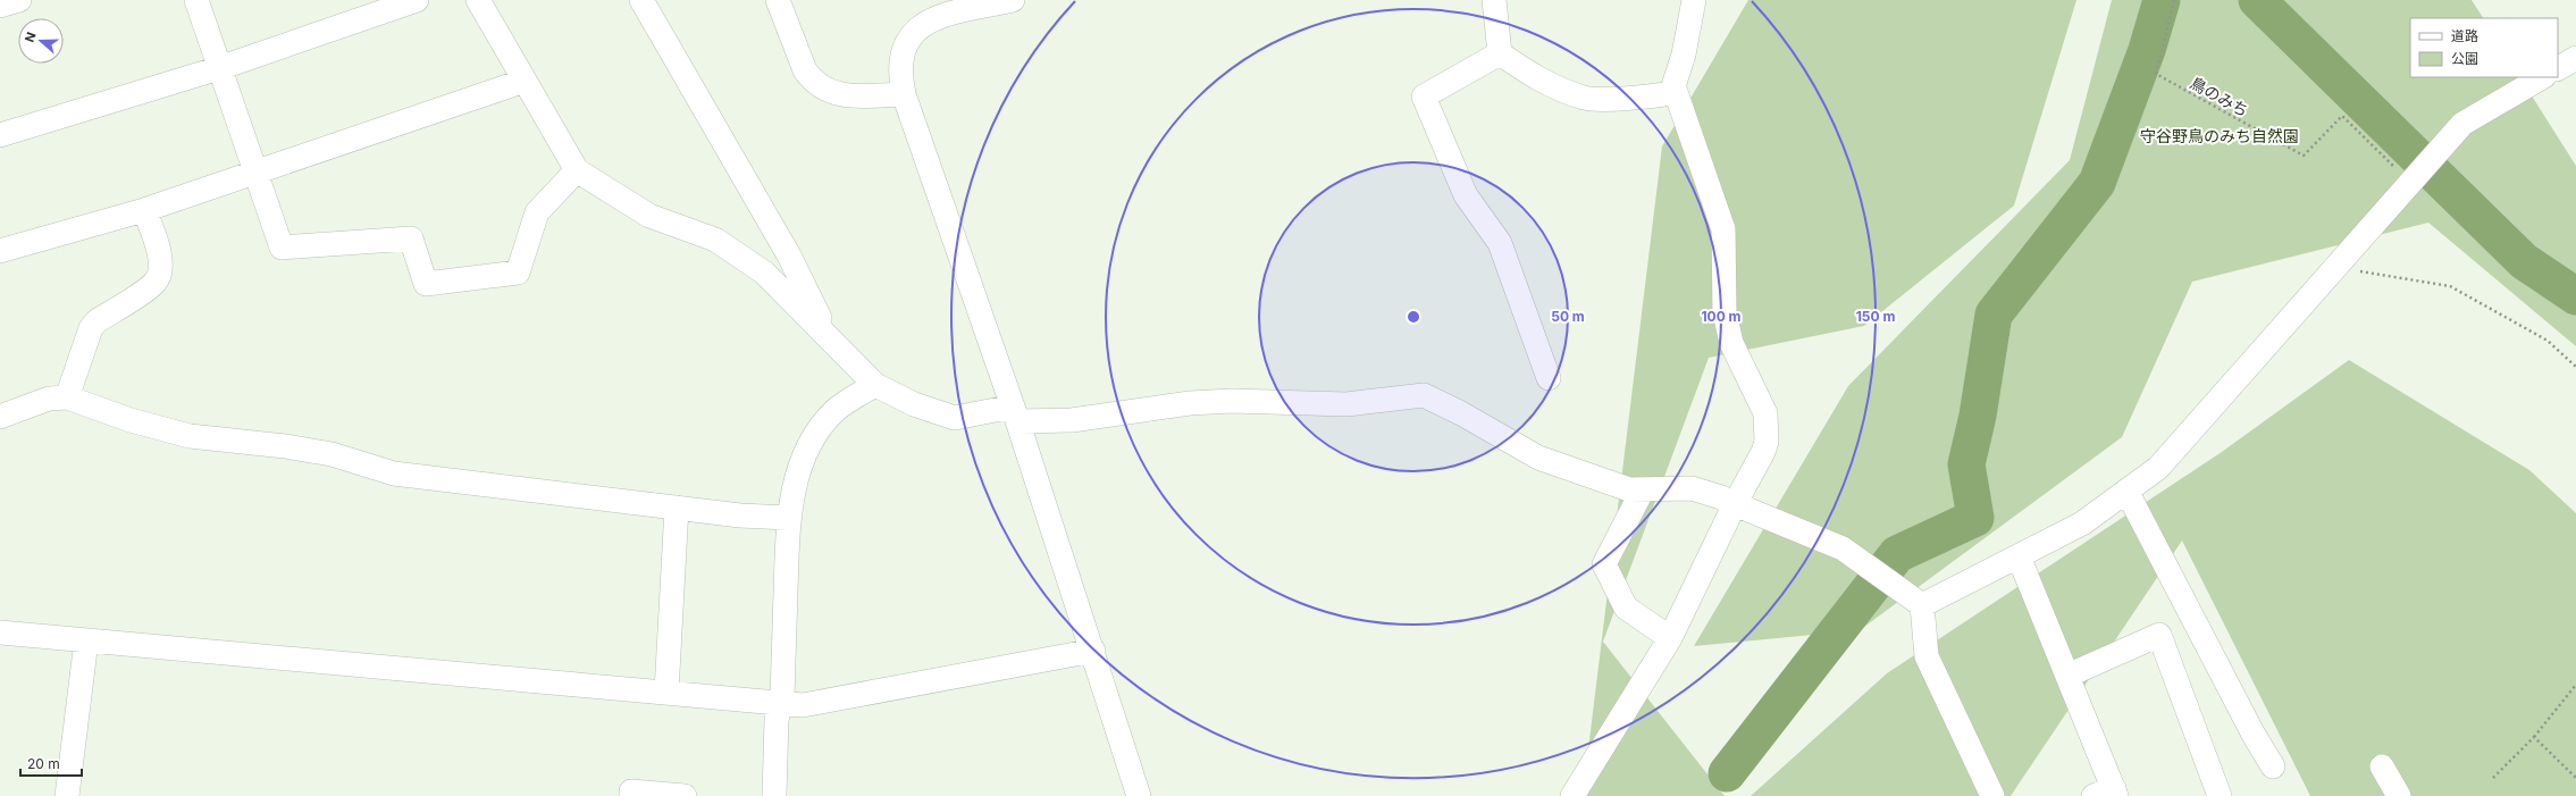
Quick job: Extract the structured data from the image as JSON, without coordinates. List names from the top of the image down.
{
  "streets": {
    "path": ["鳥のみち"]
  },
  "parks": ["守谷野鳥のみち自然園"],
  "legend": ["道路", "公園"],
  "scale_bar": "20 m",
  "north": "left",
  "rings": ["50 m", "100 m", "150 m"]
}
